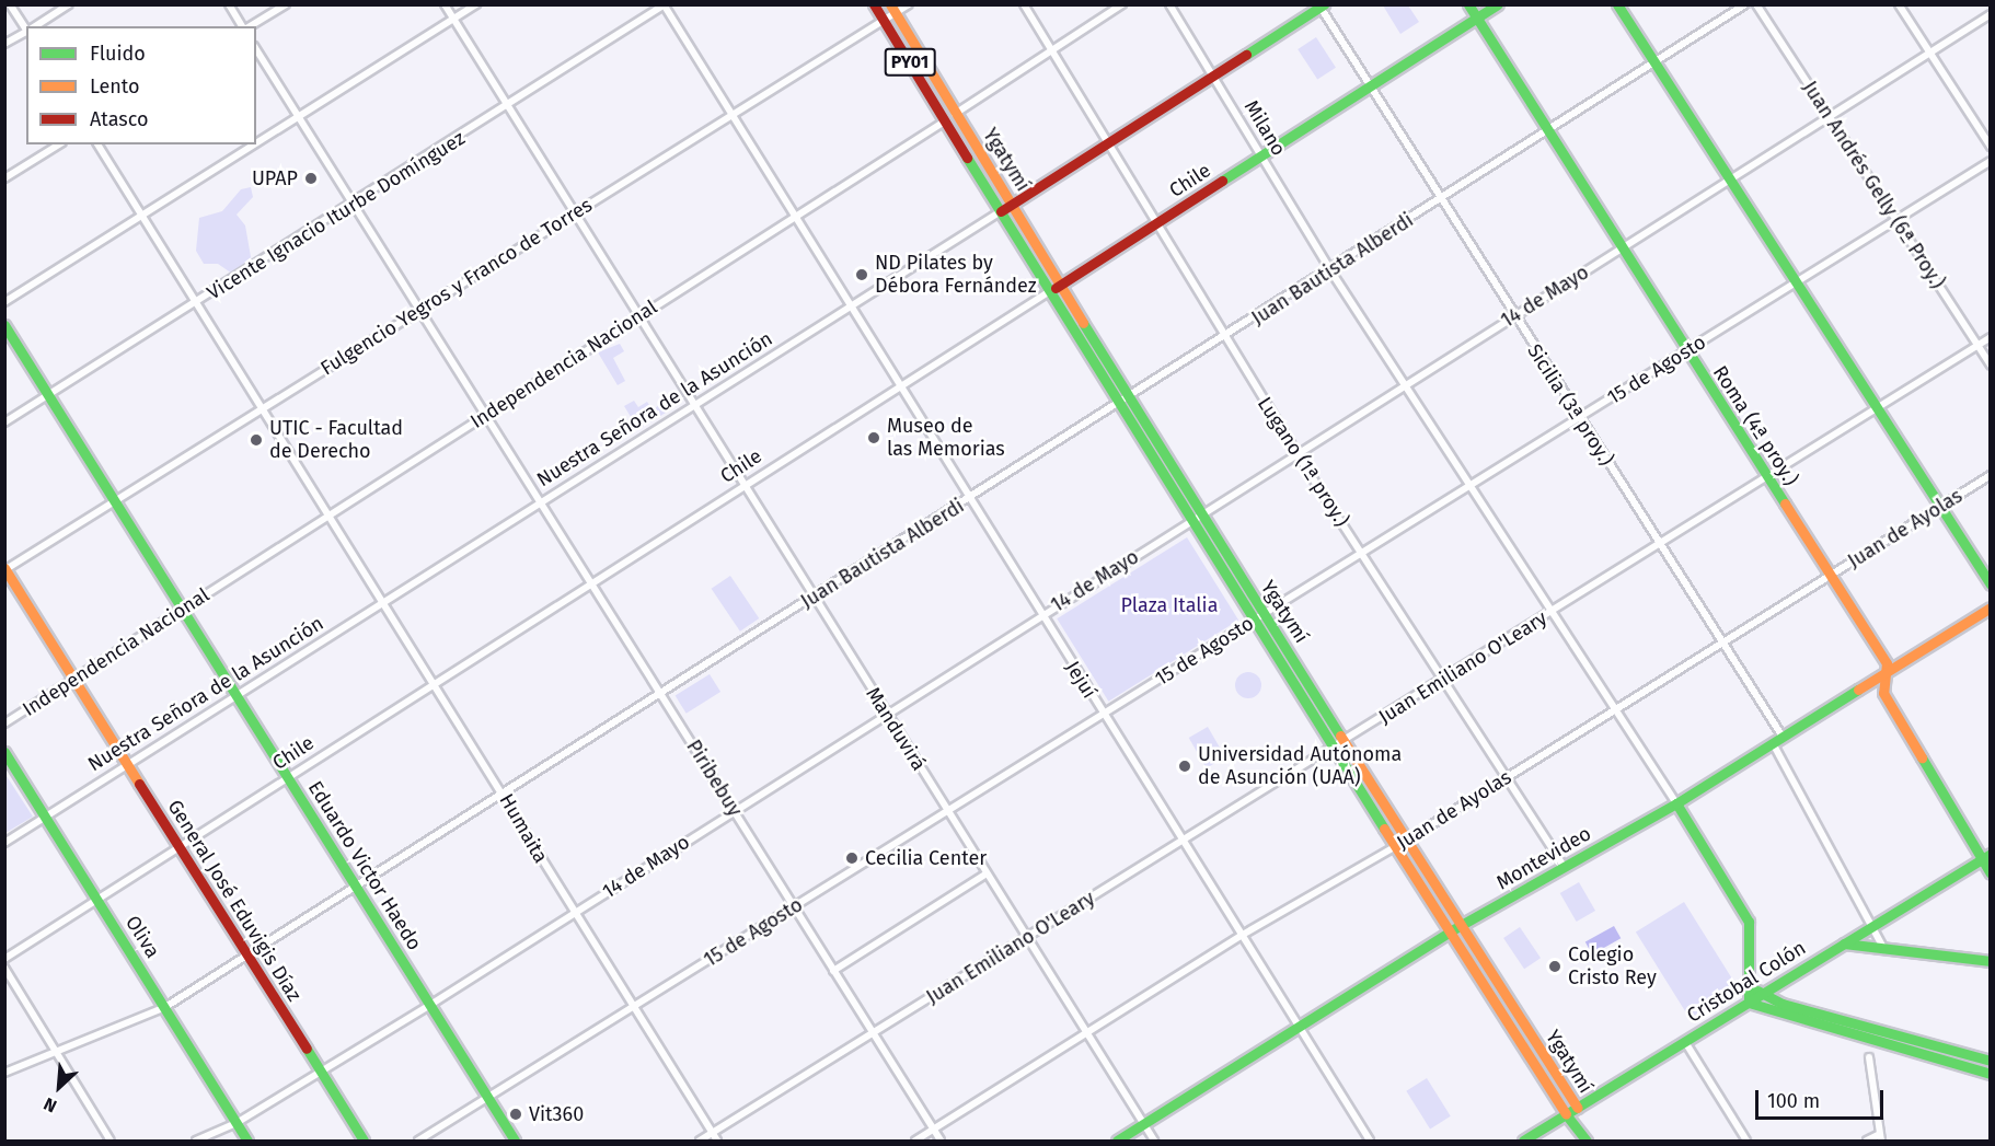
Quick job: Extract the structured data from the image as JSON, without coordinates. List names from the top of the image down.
{
  "streets": {
    "main road": [
      "PY01",
      "Ygatymí",
      "Chile",
      "Nuestra Señora de la Asunción",
      "Roma (4ª proy.)",
      "Montevideo",
      "Eduardo Victor Haedo",
      "General José Eduvigis Díaz",
      "Oliva",
      "Cristobal Colón"
    ],
    "street": [
      "Milano",
      "Juan Andrés Gelly (6ª Proy.)",
      "Vicente Ignacio Iturbe Domínguez",
      "Juan Bautista Alberdi",
      "Fulgencio Yegros y Franco de Torres",
      "14 de Mayo",
      "Independencia Nacional",
      "15 de Agosto",
      "Sicilia (3ª proy.)",
      "Lugano (1ª proy.)",
      "Juan de Ayolas",
      "Juan Emiliano O'Leary",
      "Jejuí",
      "Manduvirá",
      "Piribebuy",
      "Humaita"
    ]
  },
  "crossings": [
    ["PY01", "Ygatymí"],
    ["PY01", "Fulgencio Yegros y Franco de Torres"],
    ["PY01", "Independencia Nacional"],
    ["Milano", "Chile"],
    ["Milano", "Juan Bautista Alberdi"],
    ["Milano", "14 de Mayo"],
    ["Milano", "15 de Agosto"],
    ["Milano", "Nuestra Señora de la Asunción"],
    ["Milano", "Juan de Ayolas"],
    ["Milano", "Juan Emiliano O'Leary"],
    ["Milano", "Montevideo"],
    ["Ygatymí", "Chile"],
    ["Ygatymí", "Juan Bautista Alberdi"],
    ["Ygatymí", "14 de Mayo"],
    ["Ygatymí", "Independencia Nacional"],
    ["Ygatymí", "15 de Agosto"],
    ["Ygatymí", "Nuestra Señora de la Asunción"],
    ["Ygatymí", "Juan de Ayolas"],
    ["Ygatymí", "Juan Emiliano O'Leary"],
    ["Ygatymí", "Montevideo"],
    ["Ygatymí", "Cristobal Colón"],
    ["Chile", "Sicilia (3ª proy.)"],
    ["Chile", "Roma (4ª proy.)"],
    ["Chile", "Lugano (1ª proy.)"],
    ["Chile", "Jejuí"],
    ["Chile", "Manduvirá"],
    ["Chile", "Piribebuy"],
    ["Chile", "Humaita"],
    ["Chile", "Eduardo Victor Haedo"],
    ["Chile", "General José Eduvigis Díaz"],
    ["Chile", "Oliva"],
    ["Juan Andrés Gelly (6ª Proy.)", "14 de Mayo"],
    ["Juan Andrés Gelly (6ª Proy.)", "15 de Agosto"],
    ["Juan Andrés Gelly (6ª Proy.)", "Juan Emiliano O'Leary"],
    ["Vicente Ignacio Iturbe Domínguez", "Jejuí"],
    ["Vicente Ignacio Iturbe Domínguez", "Manduvirá"],
    ["Vicente Ignacio Iturbe Domínguez", "Piribebuy"],
    ["Vicente Ignacio Iturbe Domínguez", "Humaita"],
    ["Vicente Ignacio Iturbe Domínguez", "Eduardo Victor Haedo"],
    ["Juan Bautista Alberdi", "Sicilia (3ª proy.)"],
    ["Juan Bautista Alberdi", "Roma (4ª proy.)"],
    ["Juan Bautista Alberdi", "Lugano (1ª proy.)"],
    ["Juan Bautista Alberdi", "Jejuí"],
    ["Juan Bautista Alberdi", "Manduvirá"],
    ["Juan Bautista Alberdi", "Piribebuy"],
    ["Juan Bautista Alberdi", "Humaita"],
    ["Juan Bautista Alberdi", "Eduardo Victor Haedo"],
    ["Juan Bautista Alberdi", "General José Eduvigis Díaz"],
    ["Juan Bautista Alberdi", "Oliva"],
    ["Fulgencio Yegros y Franco de Torres", "Jejuí"],
    ["Fulgencio Yegros y Franco de Torres", "Manduvirá"],
    ["Fulgencio Yegros y Franco de Torres", "Piribebuy"],
    ["Fulgencio Yegros y Franco de Torres", "Humaita"],
    ["Fulgencio Yegros y Franco de Torres", "Eduardo Victor Haedo"],
    ["Fulgencio Yegros y Franco de Torres", "General José Eduvigis Díaz"],
    ["14 de Mayo", "Sicilia (3ª proy.)"],
    ["14 de Mayo", "Roma (4ª proy.)"],
    ["14 de Mayo", "Lugano (1ª proy.)"],
    ["14 de Mayo", "Jejuí"],
    ["14 de Mayo", "Manduvirá"],
    ["14 de Mayo", "Piribebuy"],
    ["14 de Mayo", "Humaita"],
    ["14 de Mayo", "Eduardo Victor Haedo"],
    ["14 de Mayo", "General José Eduvigis Díaz"],
    ["14 de Mayo", "Oliva"],
    ["Independencia Nacional", "Lugano (1ª proy.)"],
    ["Independencia Nacional", "Jejuí"],
    ["Independencia Nacional", "Manduvirá"],
    ["Independencia Nacional", "Piribebuy"],
    ["Independencia Nacional", "Humaita"],
    ["Independencia Nacional", "Eduardo Victor Haedo"],
    ["Independencia Nacional", "General José Eduvigis Díaz"],
    ["15 de Agosto", "Sicilia (3ª proy.)"],
    ["15 de Agosto", "Roma (4ª proy.)"],
    ["15 de Agosto", "Lugano (1ª proy.)"],
    ["15 de Agosto", "Jejuí"],
    ["15 de Agosto", "Manduvirá"],
    ["15 de Agosto", "Piribebuy"],
    ["15 de Agosto", "Humaita"],
    ["15 de Agosto", "Eduardo Victor Haedo"],
    ["Sicilia (3ª proy.)", "Nuestra Señora de la Asunción"],
    ["Sicilia (3ª proy.)", "Juan de Ayolas"],
    ["Sicilia (3ª proy.)", "Juan Emiliano O'Leary"],
    ["Sicilia (3ª proy.)", "Montevideo"],
    ["Nuestra Señora de la Asunción", "Lugano (1ª proy.)"],
    ["Nuestra Señora de la Asunción", "Jejuí"],
    ["Nuestra Señora de la Asunción", "Manduvirá"],
    ["Nuestra Señora de la Asunción", "Piribebuy"],
    ["Nuestra Señora de la Asunción", "Humaita"],
    ["Nuestra Señora de la Asunción", "Eduardo Victor Haedo"],
    ["Nuestra Señora de la Asunción", "General José Eduvigis Díaz"],
    ["Nuestra Señora de la Asunción", "Oliva"],
    ["Roma (4ª proy.)", "Juan de Ayolas"],
    ["Roma (4ª proy.)", "Juan Emiliano O'Leary"],
    ["Roma (4ª proy.)", "Montevideo"],
    ["Roma (4ª proy.)", "Cristobal Colón"],
    ["Lugano (1ª proy.)", "Juan de Ayolas"],
    ["Lugano (1ª proy.)", "Juan Emiliano O'Leary"],
    ["Lugano (1ª proy.)", "Montevideo"],
    ["Juan de Ayolas", "Jejuí"],
    ["Juan de Ayolas", "Manduvirá"],
    ["Juan de Ayolas", "Piribebuy"],
    ["Juan Emiliano O'Leary", "Jejuí"],
    ["Juan Emiliano O'Leary", "Manduvirá"],
    ["Juan Emiliano O'Leary", "Piribebuy"],
    ["Juan Emiliano O'Leary", "Humaita"],
    ["Jejuí", "Montevideo"],
    ["Manduvirá", "Montevideo"]
  ],
  "parks": ["Plaza Italia"],
  "places": [
    "UPAP",
    "ND Pilates by Débora Fernández",
    "Museo de las Memorias",
    "UTIC - Facultad de Derecho",
    "Universidad Autónoma de Asunción (UAA)",
    "Cecilia Center",
    "Colegio Cristo Rey",
    "Vit360"
  ],
  "legend": ["Fluido", "Lento", "Atasco"],
  "scale_bar": "100 m",
  "north": "bottom left"
}
